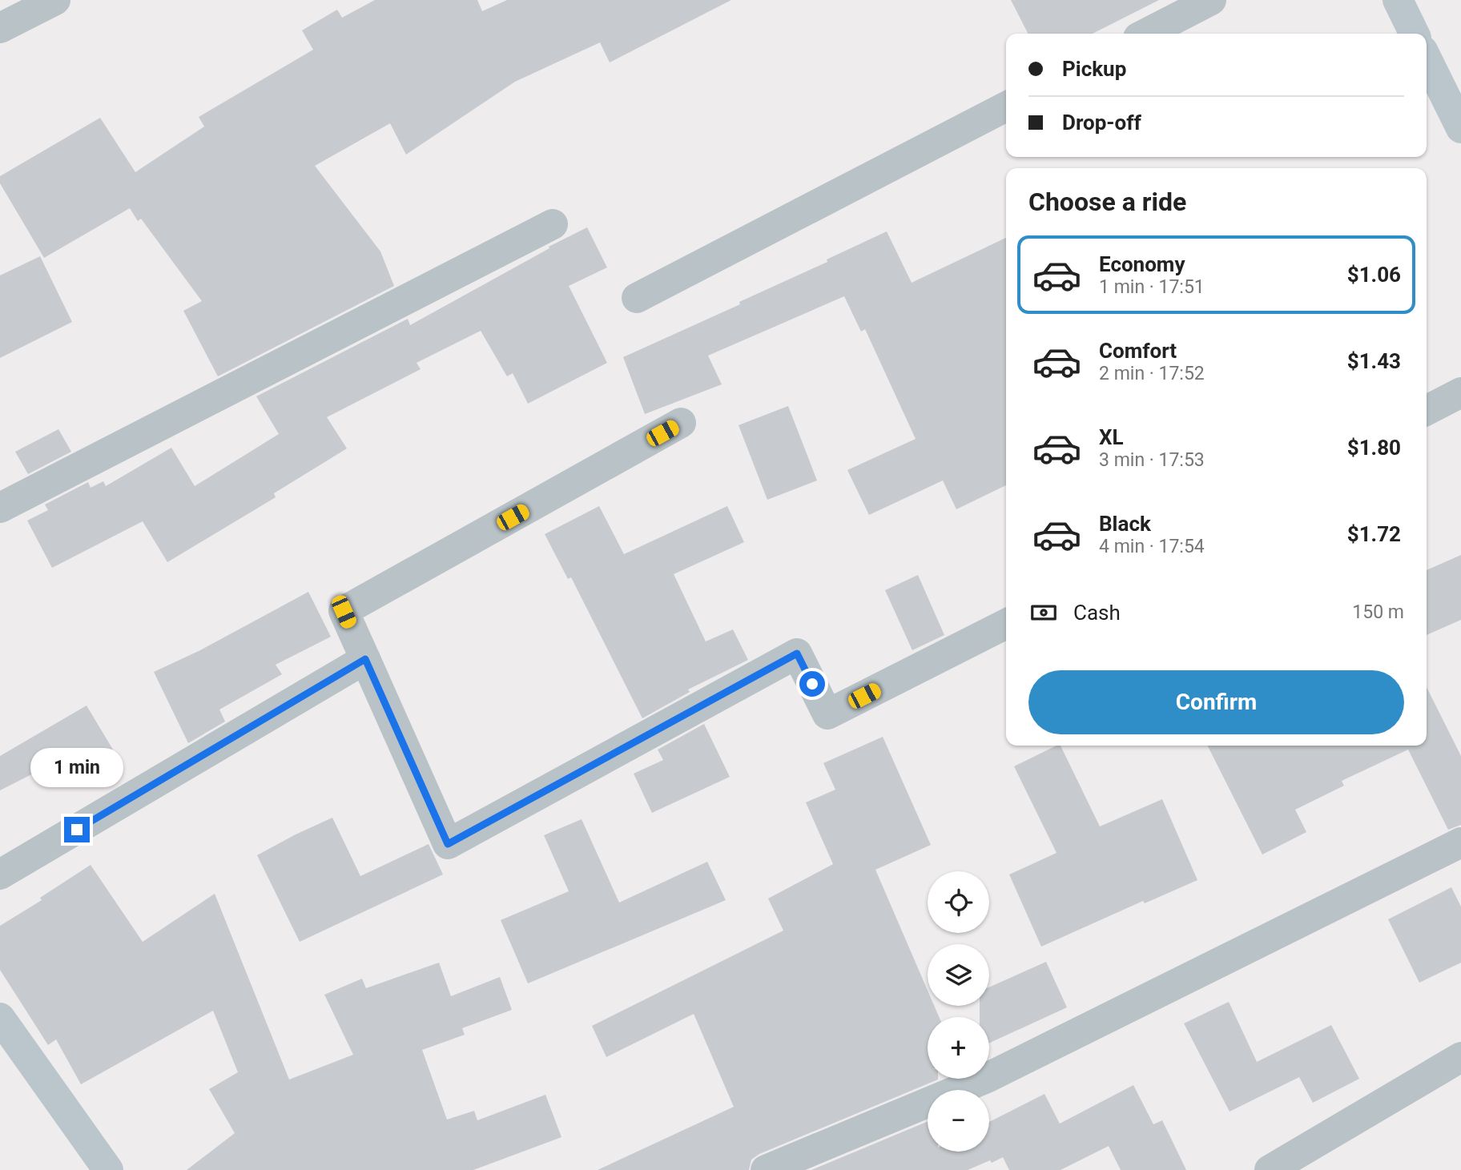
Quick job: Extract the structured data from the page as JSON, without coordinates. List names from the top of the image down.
{
  "page": {
    "banner": ["Pickup", "Drop-off"],
    "heading": "Choose a ride",
    "list": [
      {
        "name": "Economy",
        "note": "1 min · 17:51",
        "value": "$1.06"
      },
      {
        "name": "Comfort",
        "note": "2 min · 17:52",
        "value": "$1.43"
      },
      {
        "name": "XL",
        "note": "3 min · 17:53",
        "value": "$1.80"
      },
      {
        "name": "Black",
        "note": "4 min · 17:54",
        "value": "$1.72"
      }
    ],
    "pay": ["Cash", "150 m"],
    "buttons": "Confirm",
    "bubble": "1 min",
    "map_buttons": ["+", "−"]
  }
}
